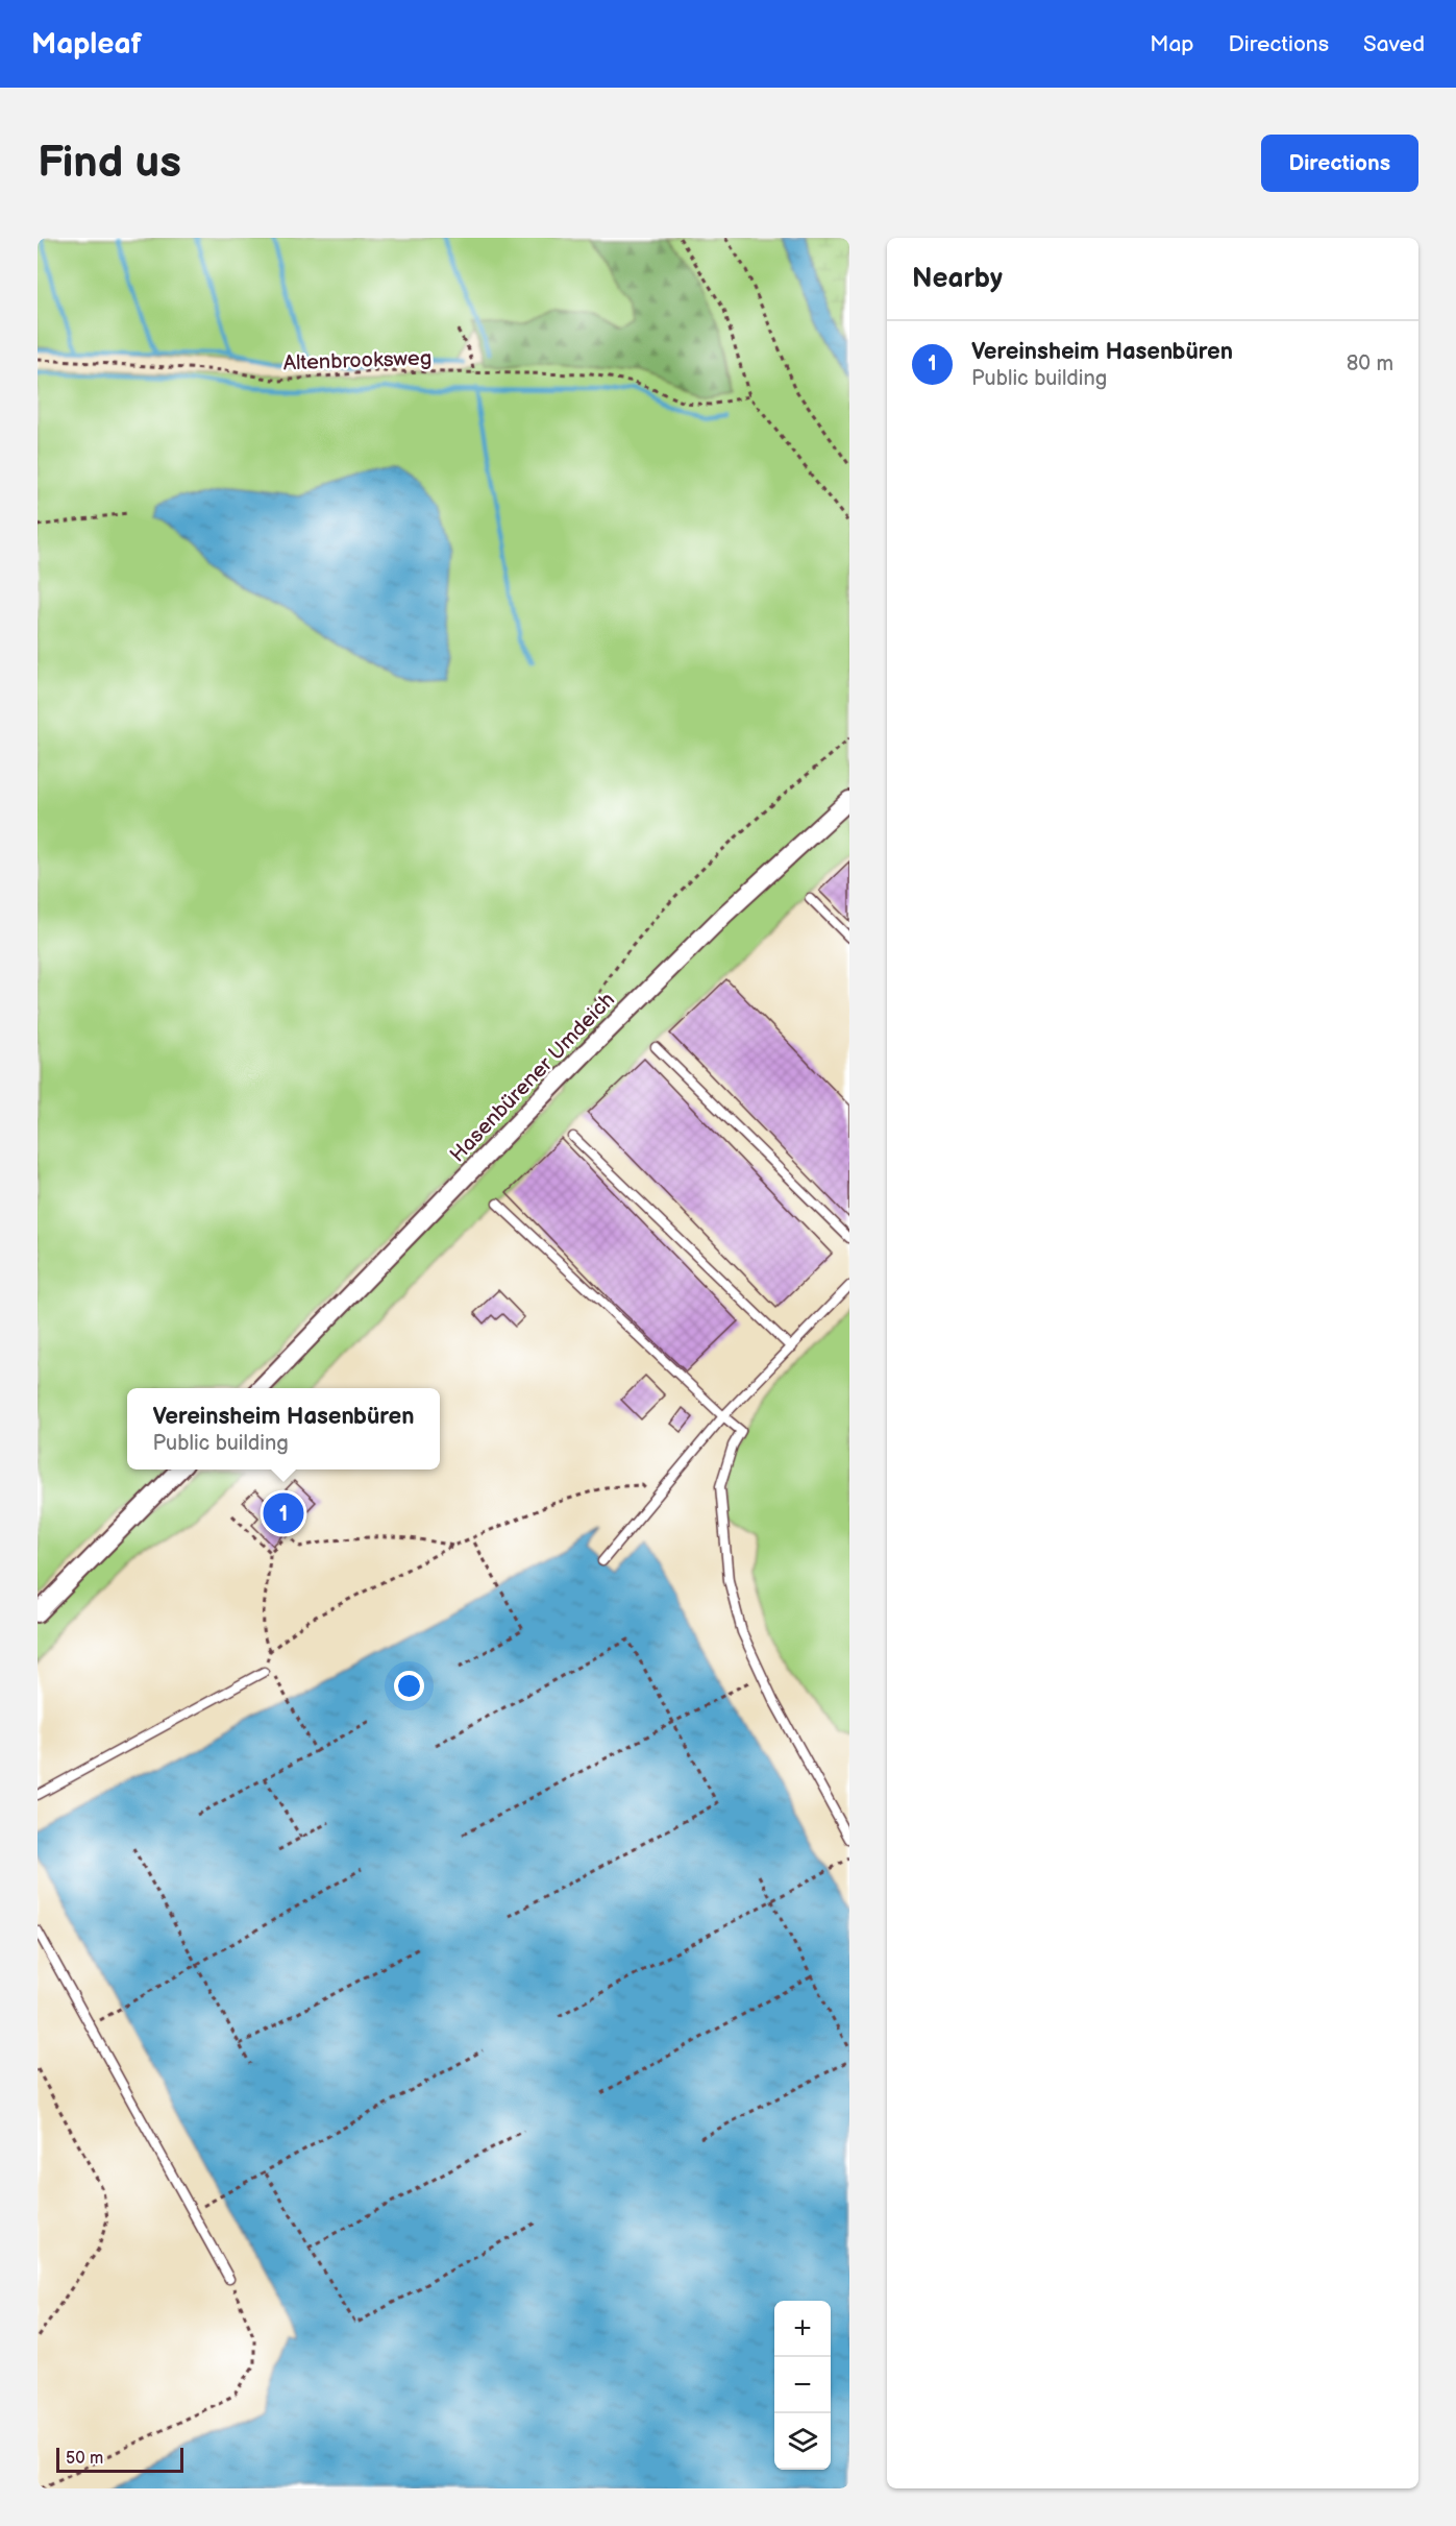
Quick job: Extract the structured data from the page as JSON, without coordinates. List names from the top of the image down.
{
  "streets": {
    "street": ["Hasenbürener Umdeich"],
    "path": ["Altenbrooksweg"]
  },
  "scale_bar": "50 m",
  "page": {
    "header": "Mapleaf",
    "nav": ["Map", "Directions", "Saved"],
    "buttons": "Directions",
    "title": "Find us",
    "heading": "Nearby",
    "list": [
      {
        "mark": "1",
        "name": "Vereinsheim Hasenbüren",
        "note": "Public building",
        "value": "80 m"
      }
    ],
    "popup": ["Vereinsheim Hasenbüren", "Public building"],
    "pins": "1",
    "map_buttons": ["+", "−"],
    "scale": "50 m"
  }
}
